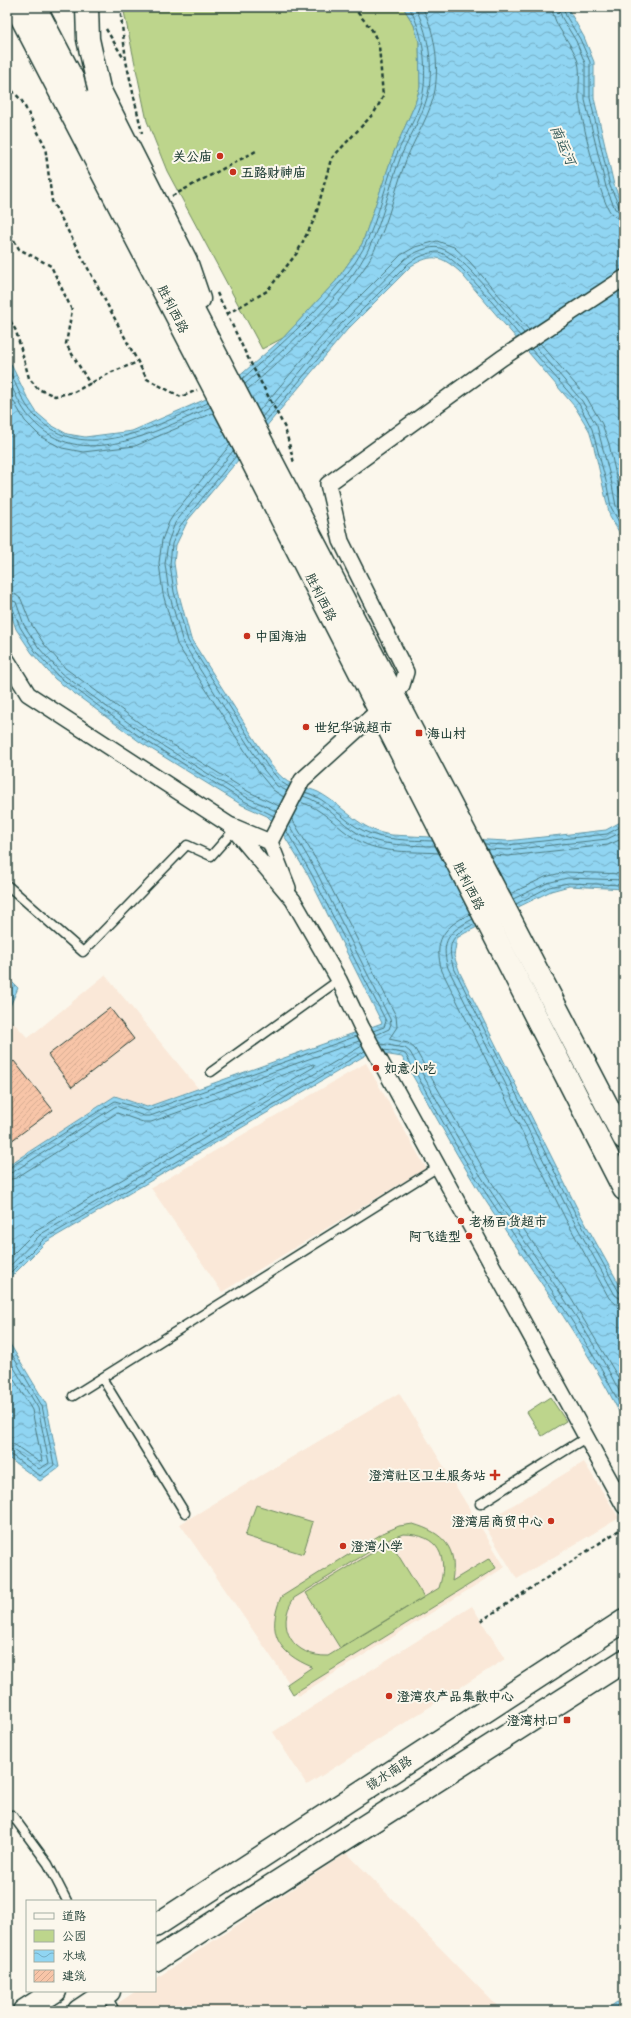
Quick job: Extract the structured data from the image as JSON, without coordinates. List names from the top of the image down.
{
  "streets": {
    "main road": ["胜利西路", "镜水南路"]
  },
  "water": ["南运河"],
  "places": {
    "other": [
      "关公庙",
      "五路财神庙",
      "中国海油",
      "世纪华诚超市",
      "如意小吃",
      "老杨百货超市",
      "阿飞造型",
      "澄湾居商贸中心",
      "澄湾小学",
      "澄湾农产品集散中心"
    ],
    "transit": ["海山村", "澄湾村口"],
    "health": ["澄湾社区卫生服务站"]
  },
  "legend": [
    "道路",
    "公园",
    "水域",
    "建筑"
  ]
}
